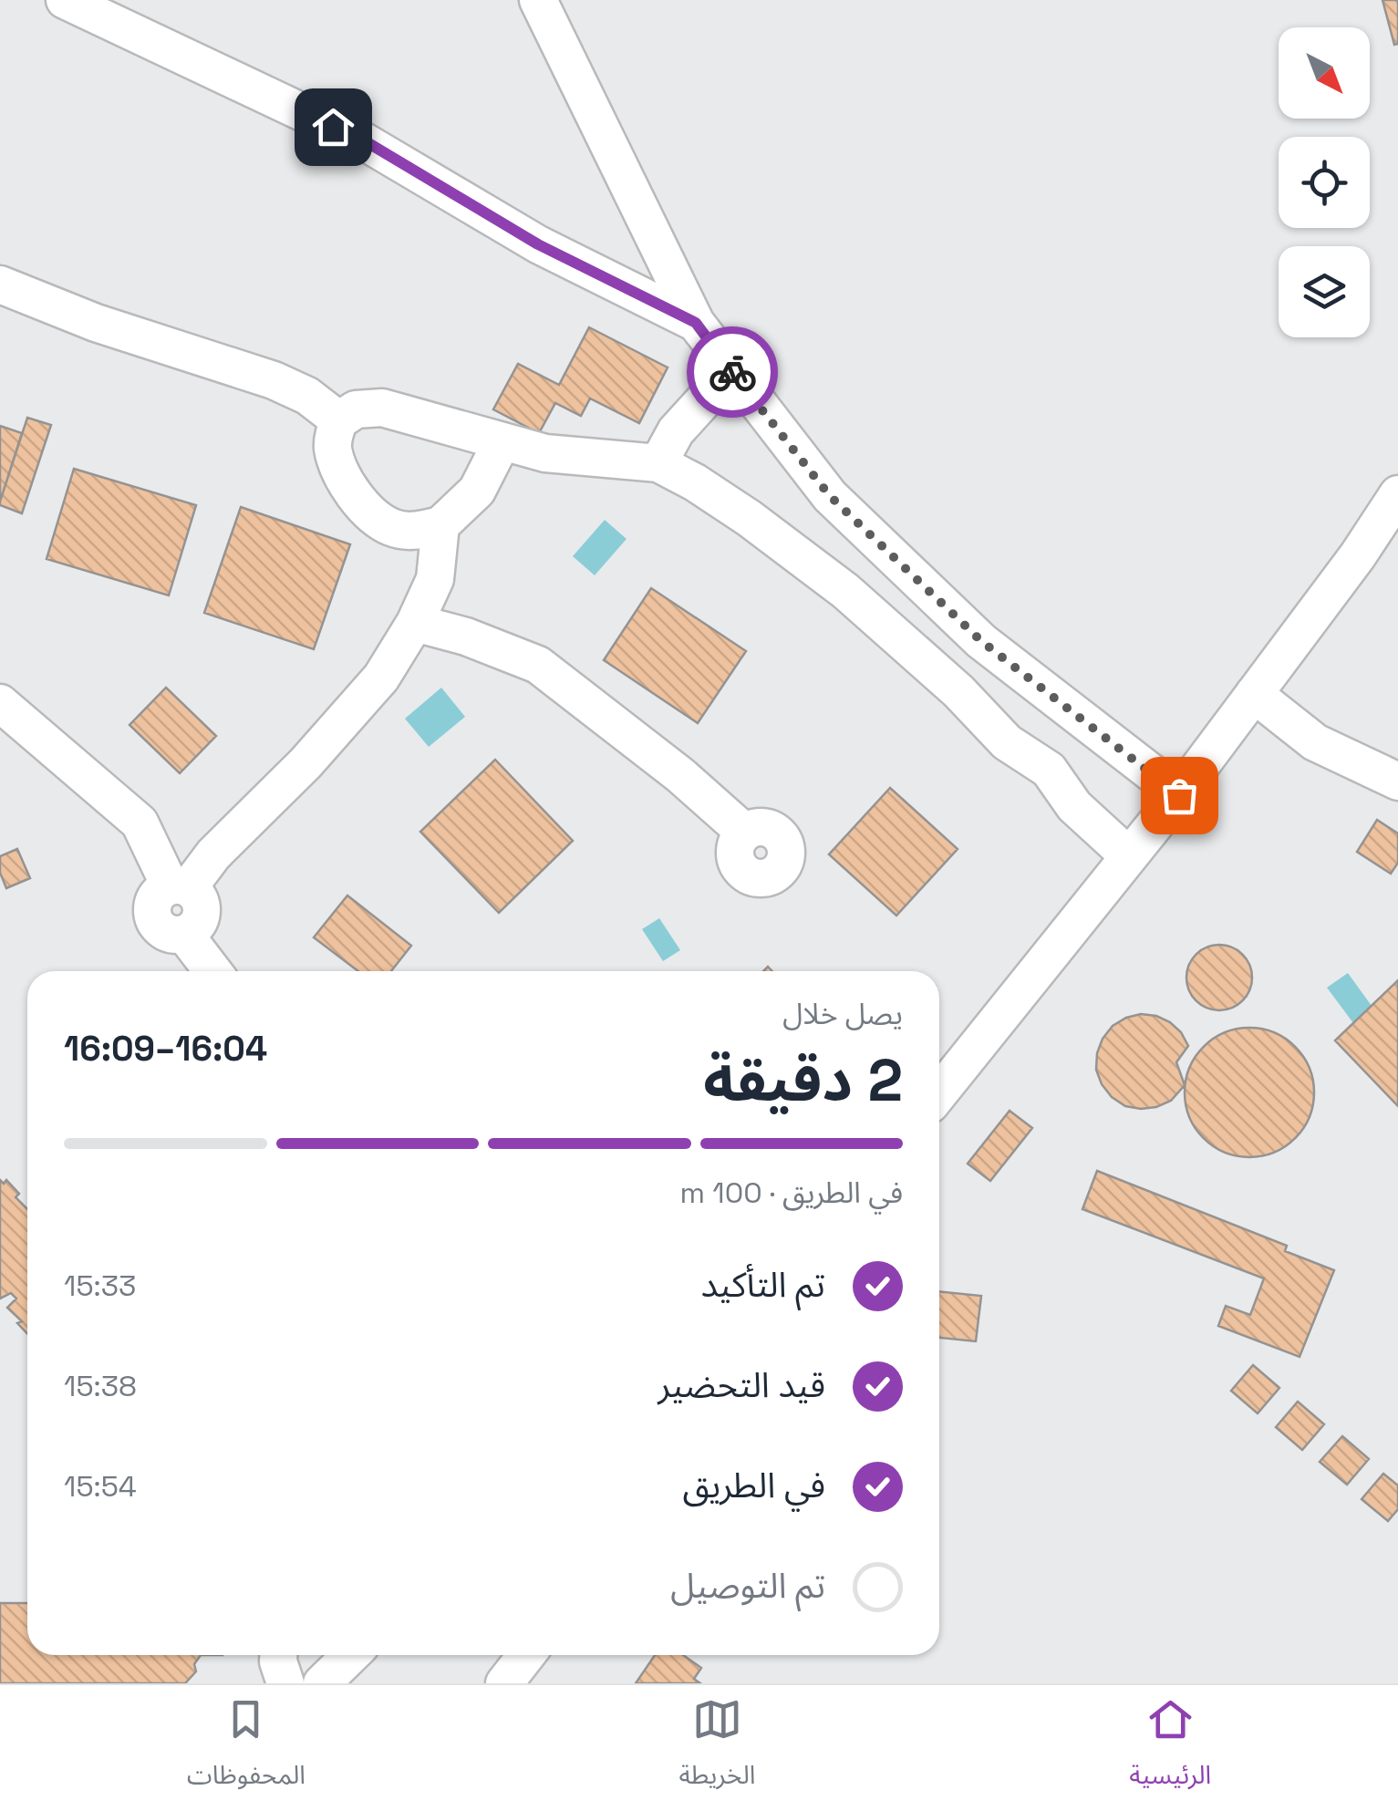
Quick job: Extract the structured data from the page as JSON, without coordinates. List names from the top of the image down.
{
  "north": "bottom right",
  "page": {
    "heading": ["2 دقيقة", "يصل خلال", "16:04–16:09"],
    "bar": "في الطريق · 100 m",
    "list": [
      ["تم التأكيد", "15:33"],
      ["قيد التحضير", "15:38"],
      ["في الطريق", "15:54"],
      "تم التوصيل"
    ],
    "tabs": ["الرئيسية", "الخريطة", "المحفوظات"]
  }
}
